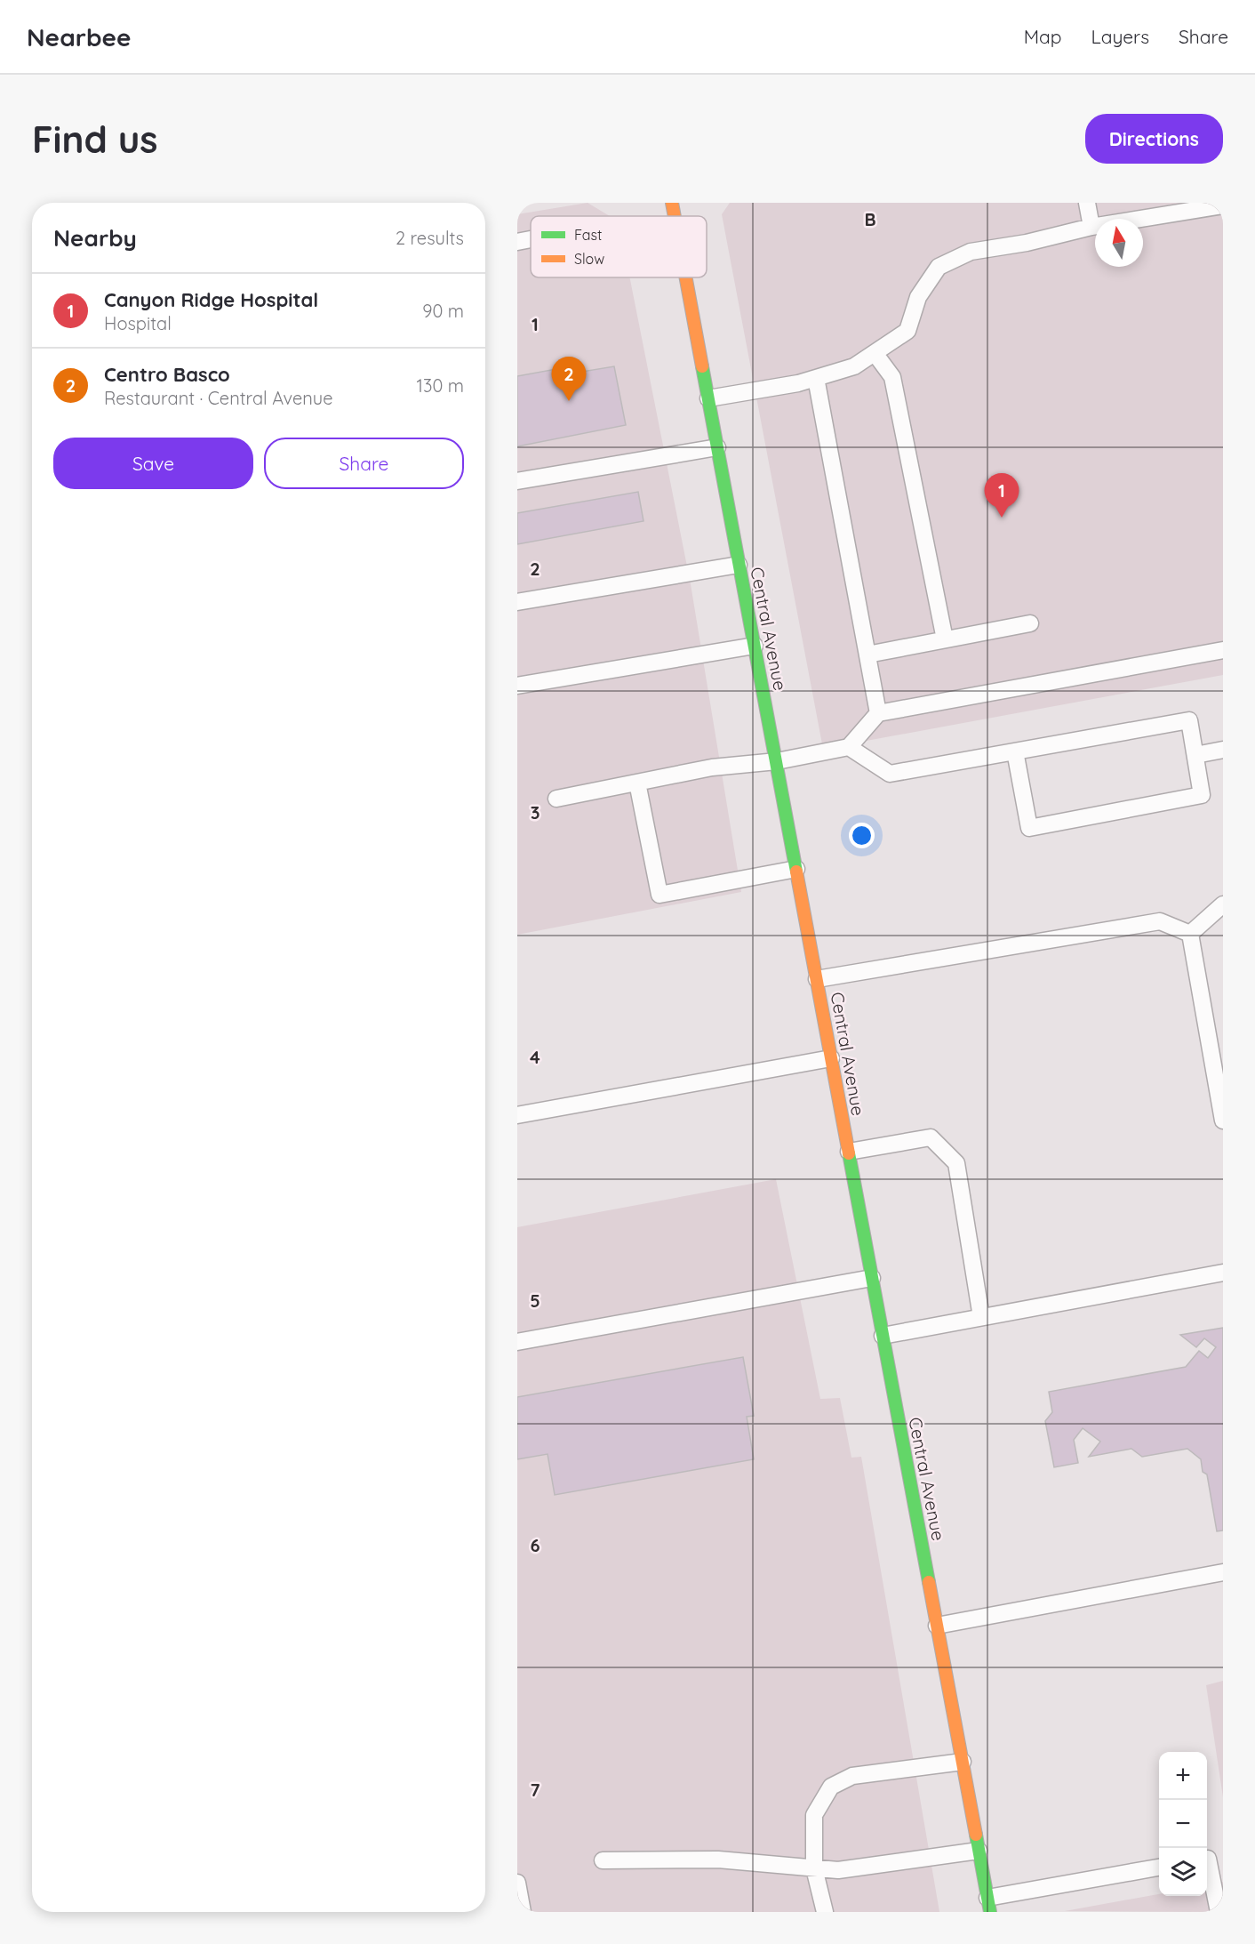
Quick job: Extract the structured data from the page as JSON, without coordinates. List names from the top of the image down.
{
  "streets": {
    "main road": ["Central Avenue"]
  },
  "legend": ["Fast", "Slow"],
  "north": "top",
  "page": {
    "header": "Nearbee",
    "nav": ["Map", "Layers", "Share"],
    "buttons": [
      "Directions",
      ["Save", "Share"]
    ],
    "title": "Find us",
    "heading": ["Nearby", "2 results"],
    "list": [
      {
        "mark": "1",
        "name": "Canyon Ridge Hospital",
        "note": "Hospital",
        "value": "90 m"
      },
      {
        "mark": "2",
        "name": "Centro Basco",
        "note": "Restaurant · Central Avenue",
        "value": "130 m"
      }
    ],
    "pins": ["2", "1"],
    "map_buttons": ["+", "−"]
  },
  "grid": {
    "columns": ["B"],
    "rows": [
      "1",
      "2",
      "3",
      "4",
      "5",
      "6",
      "7"
    ]
  }
}
